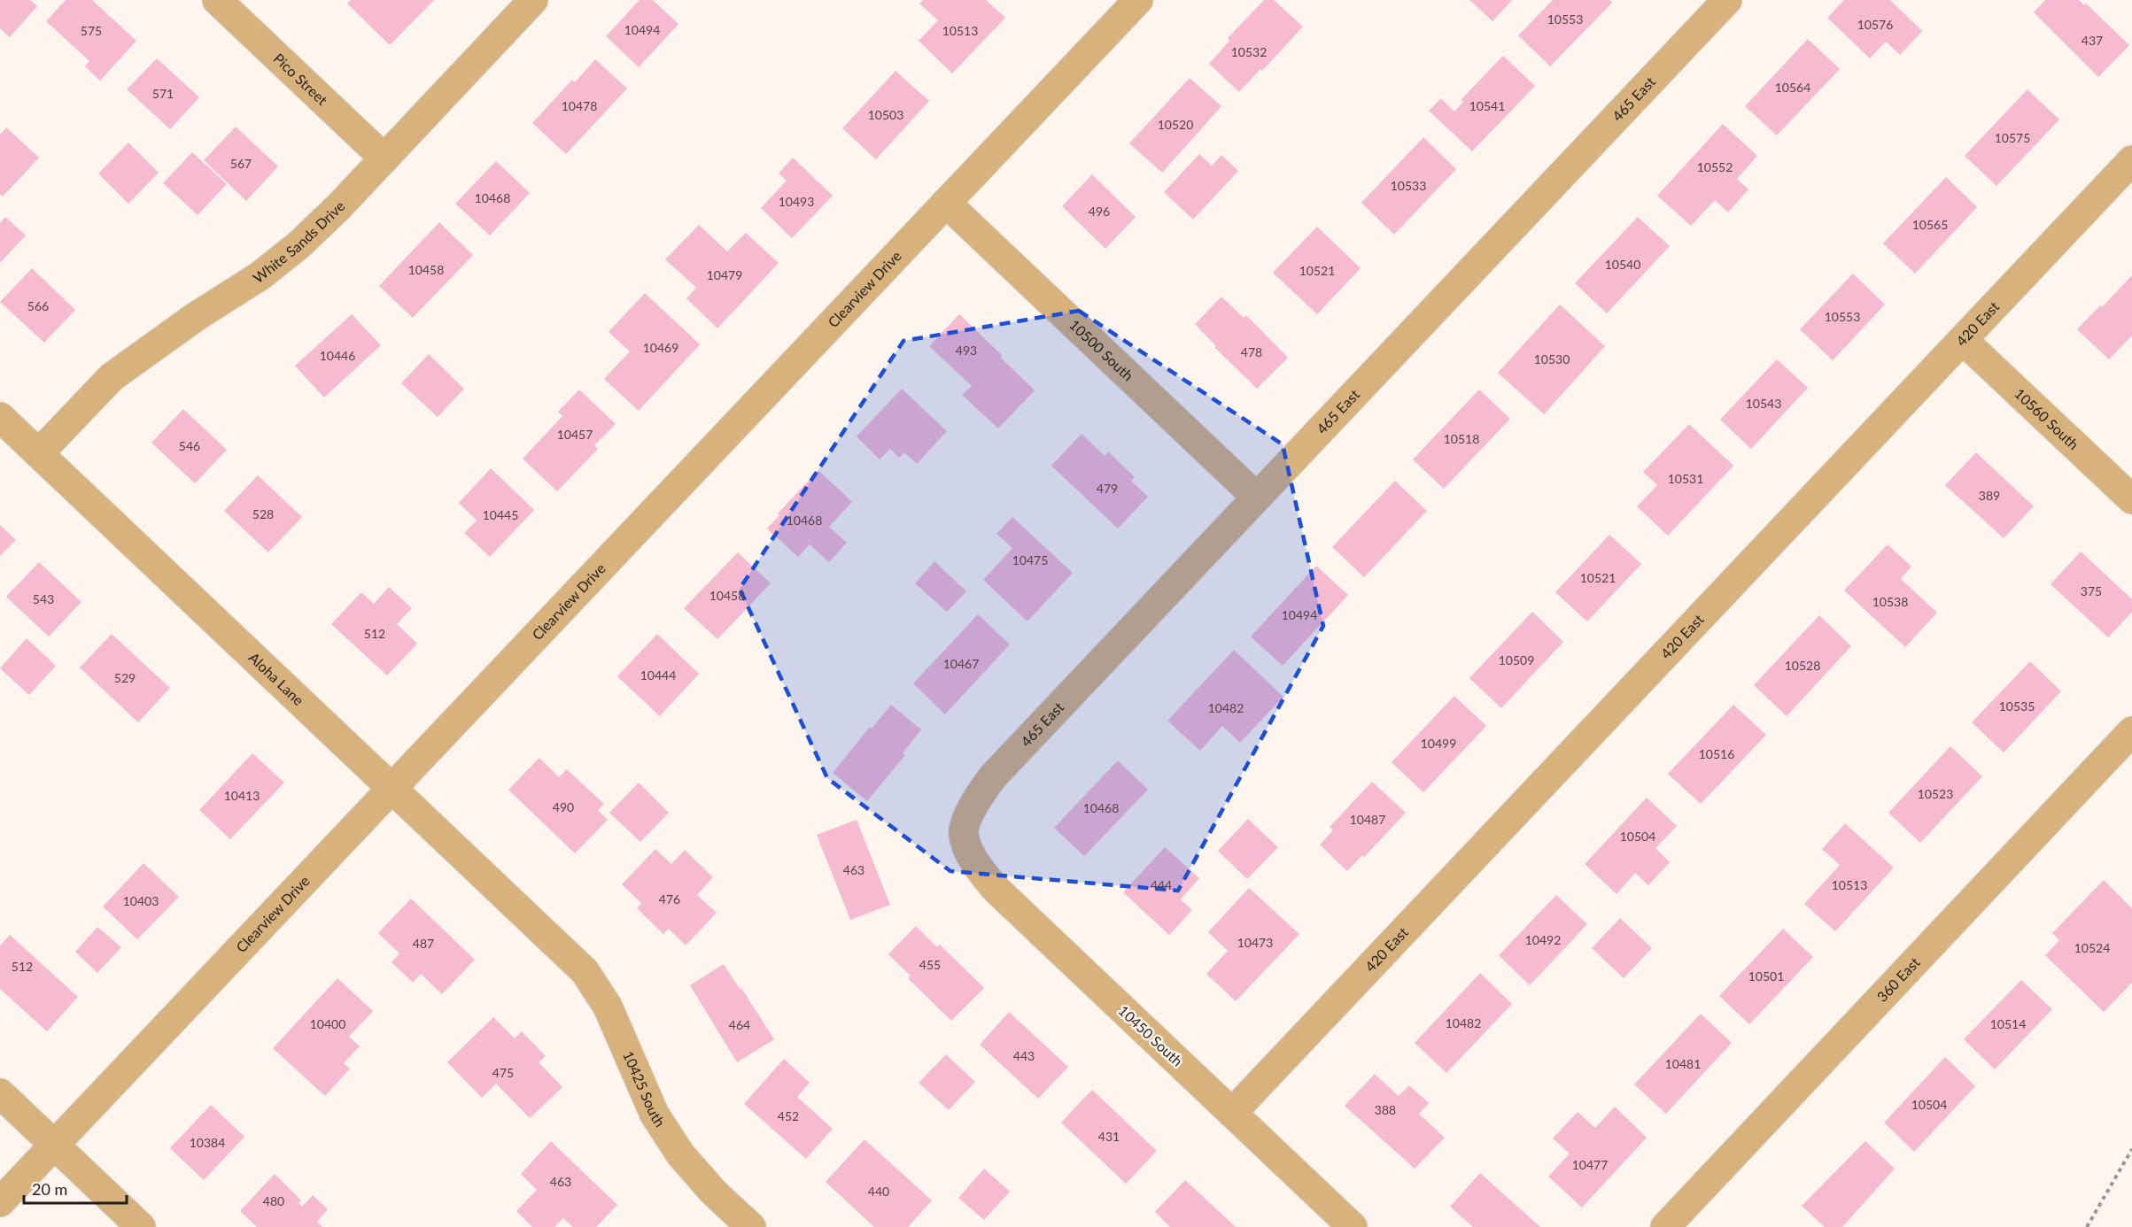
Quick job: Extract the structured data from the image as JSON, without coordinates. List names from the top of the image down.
{
  "streets": {
    "street": [
      "Pico Street",
      "465 East",
      "White Sands Drive",
      "Clearview Drive",
      "420 East",
      "10500 South",
      "10560 South",
      "Aloha Lane",
      "360 East",
      "10450 South",
      "10425 South"
    ]
  },
  "crossings": [
    ["Pico Street", "White Sands Drive"],
    ["465 East", "10500 South"],
    ["465 East", "10450 South"],
    ["White Sands Drive", "Aloha Lane"],
    ["Clearview Drive", "10500 South"],
    ["Clearview Drive", "Aloha Lane"],
    ["420 East", "10560 South"],
    ["420 East", "10450 South"],
    ["Aloha Lane", "10425 South"]
  ],
  "house_numbers": [
    "10553",
    "10576",
    "10494",
    "575",
    "10513",
    "437",
    "10532",
    "10564",
    "571",
    "10478",
    "10541",
    "10503",
    "10520",
    "10575",
    "567",
    "10552",
    "10533",
    "10468",
    "10493",
    "496",
    "10565",
    "10540",
    "10458",
    "10521",
    "10479",
    "566",
    "10553",
    "10469",
    "493",
    "478",
    "10446",
    "10530",
    "10543",
    "10457",
    "10518",
    "546",
    "10531",
    "479",
    "389",
    "528",
    "10445",
    "10468",
    "10475",
    "10521",
    "375",
    "10458",
    "543",
    "10538",
    "10494",
    "512",
    "10509",
    "10467",
    "10528",
    "10444",
    "529",
    "10535",
    "10482",
    "10499",
    "10516",
    "10523",
    "10413",
    "490",
    "10468",
    "10487",
    "10504",
    "463",
    "444",
    "10513",
    "476",
    "10403",
    "10492",
    "10473",
    "487",
    "10524",
    "455",
    "512",
    "10501",
    "10482",
    "10400",
    "10514",
    "464",
    "443",
    "10481",
    "475",
    "10504",
    "388",
    "452",
    "431",
    "10384",
    "10477",
    "463",
    "440",
    "480"
  ],
  "scale_bar": "20 m"
}
